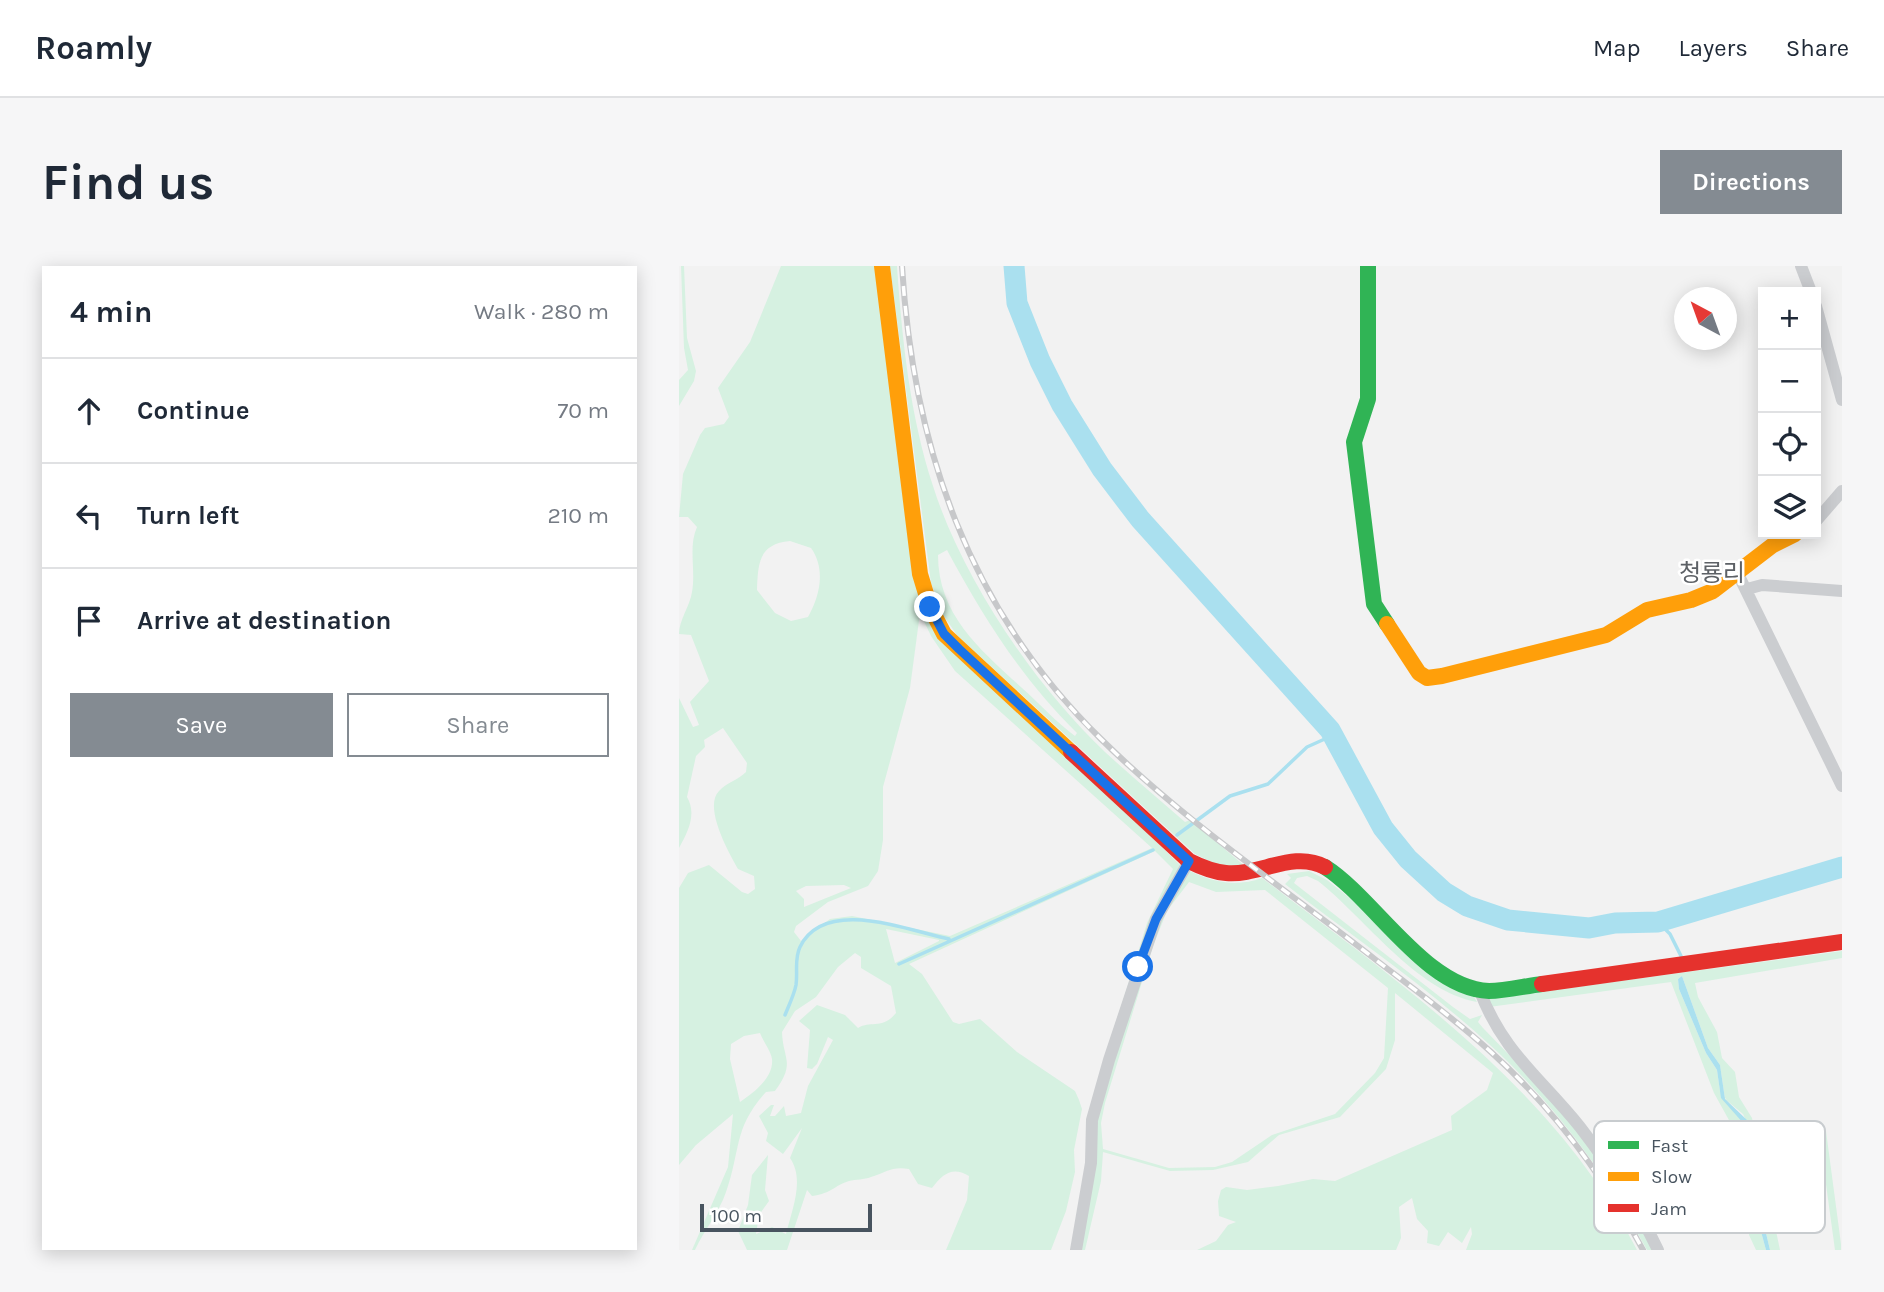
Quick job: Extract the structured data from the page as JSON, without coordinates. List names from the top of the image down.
{
  "districts": ["청룡리"],
  "legend": ["Fast", "Slow", "Jam"],
  "scale_bar": "100 m",
  "north": "top left",
  "page": {
    "header": "Roamly",
    "nav": ["Map", "Layers", "Share"],
    "buttons": [
      "Directions",
      ["Save", "Share"]
    ],
    "title": "Find us",
    "heading": ["4 min", "Walk · 280 m"],
    "map_buttons": ["+", "−"],
    "list": [
      ["Continue", "70 m"],
      ["Turn left", "210 m"],
      "Arrive at destination"
    ],
    "scale": "100 m"
  }
}
